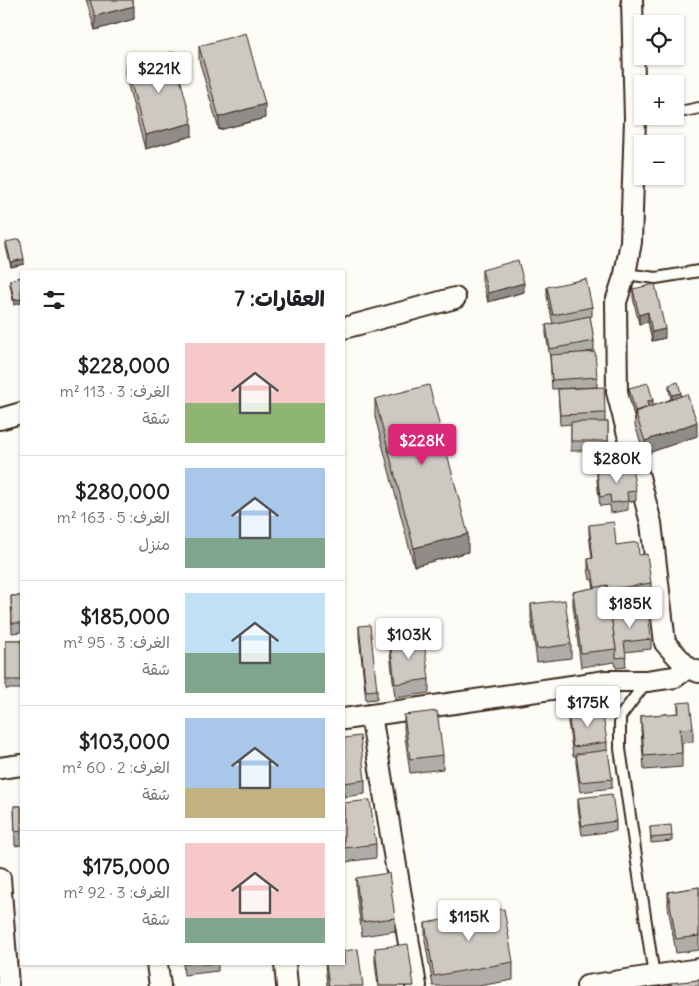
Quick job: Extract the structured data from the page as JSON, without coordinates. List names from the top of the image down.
{
  "page": {
    "map_buttons": ["+", "−"],
    "price": [
      "$221K",
      "$228K",
      "$280K",
      "$185K",
      "$103K",
      "$175K",
      "$115K"
    ],
    "heading": "العقارات: 7",
    "list": [
      {
        "name": "$228,000",
        "note": "الغرف: 3 · 113 m² · شقة"
      },
      {
        "name": "$280,000",
        "note": "الغرف: 5 · 163 m² · منزل"
      },
      {
        "name": "$185,000",
        "note": "الغرف: 3 · 95 m² · شقة"
      },
      {
        "name": "$103,000",
        "note": "الغرف: 2 · 60 m² · شقة"
      },
      {
        "name": "$175,000",
        "note": "الغرف: 3 · 92 m² · شقة"
      }
    ]
  }
}
